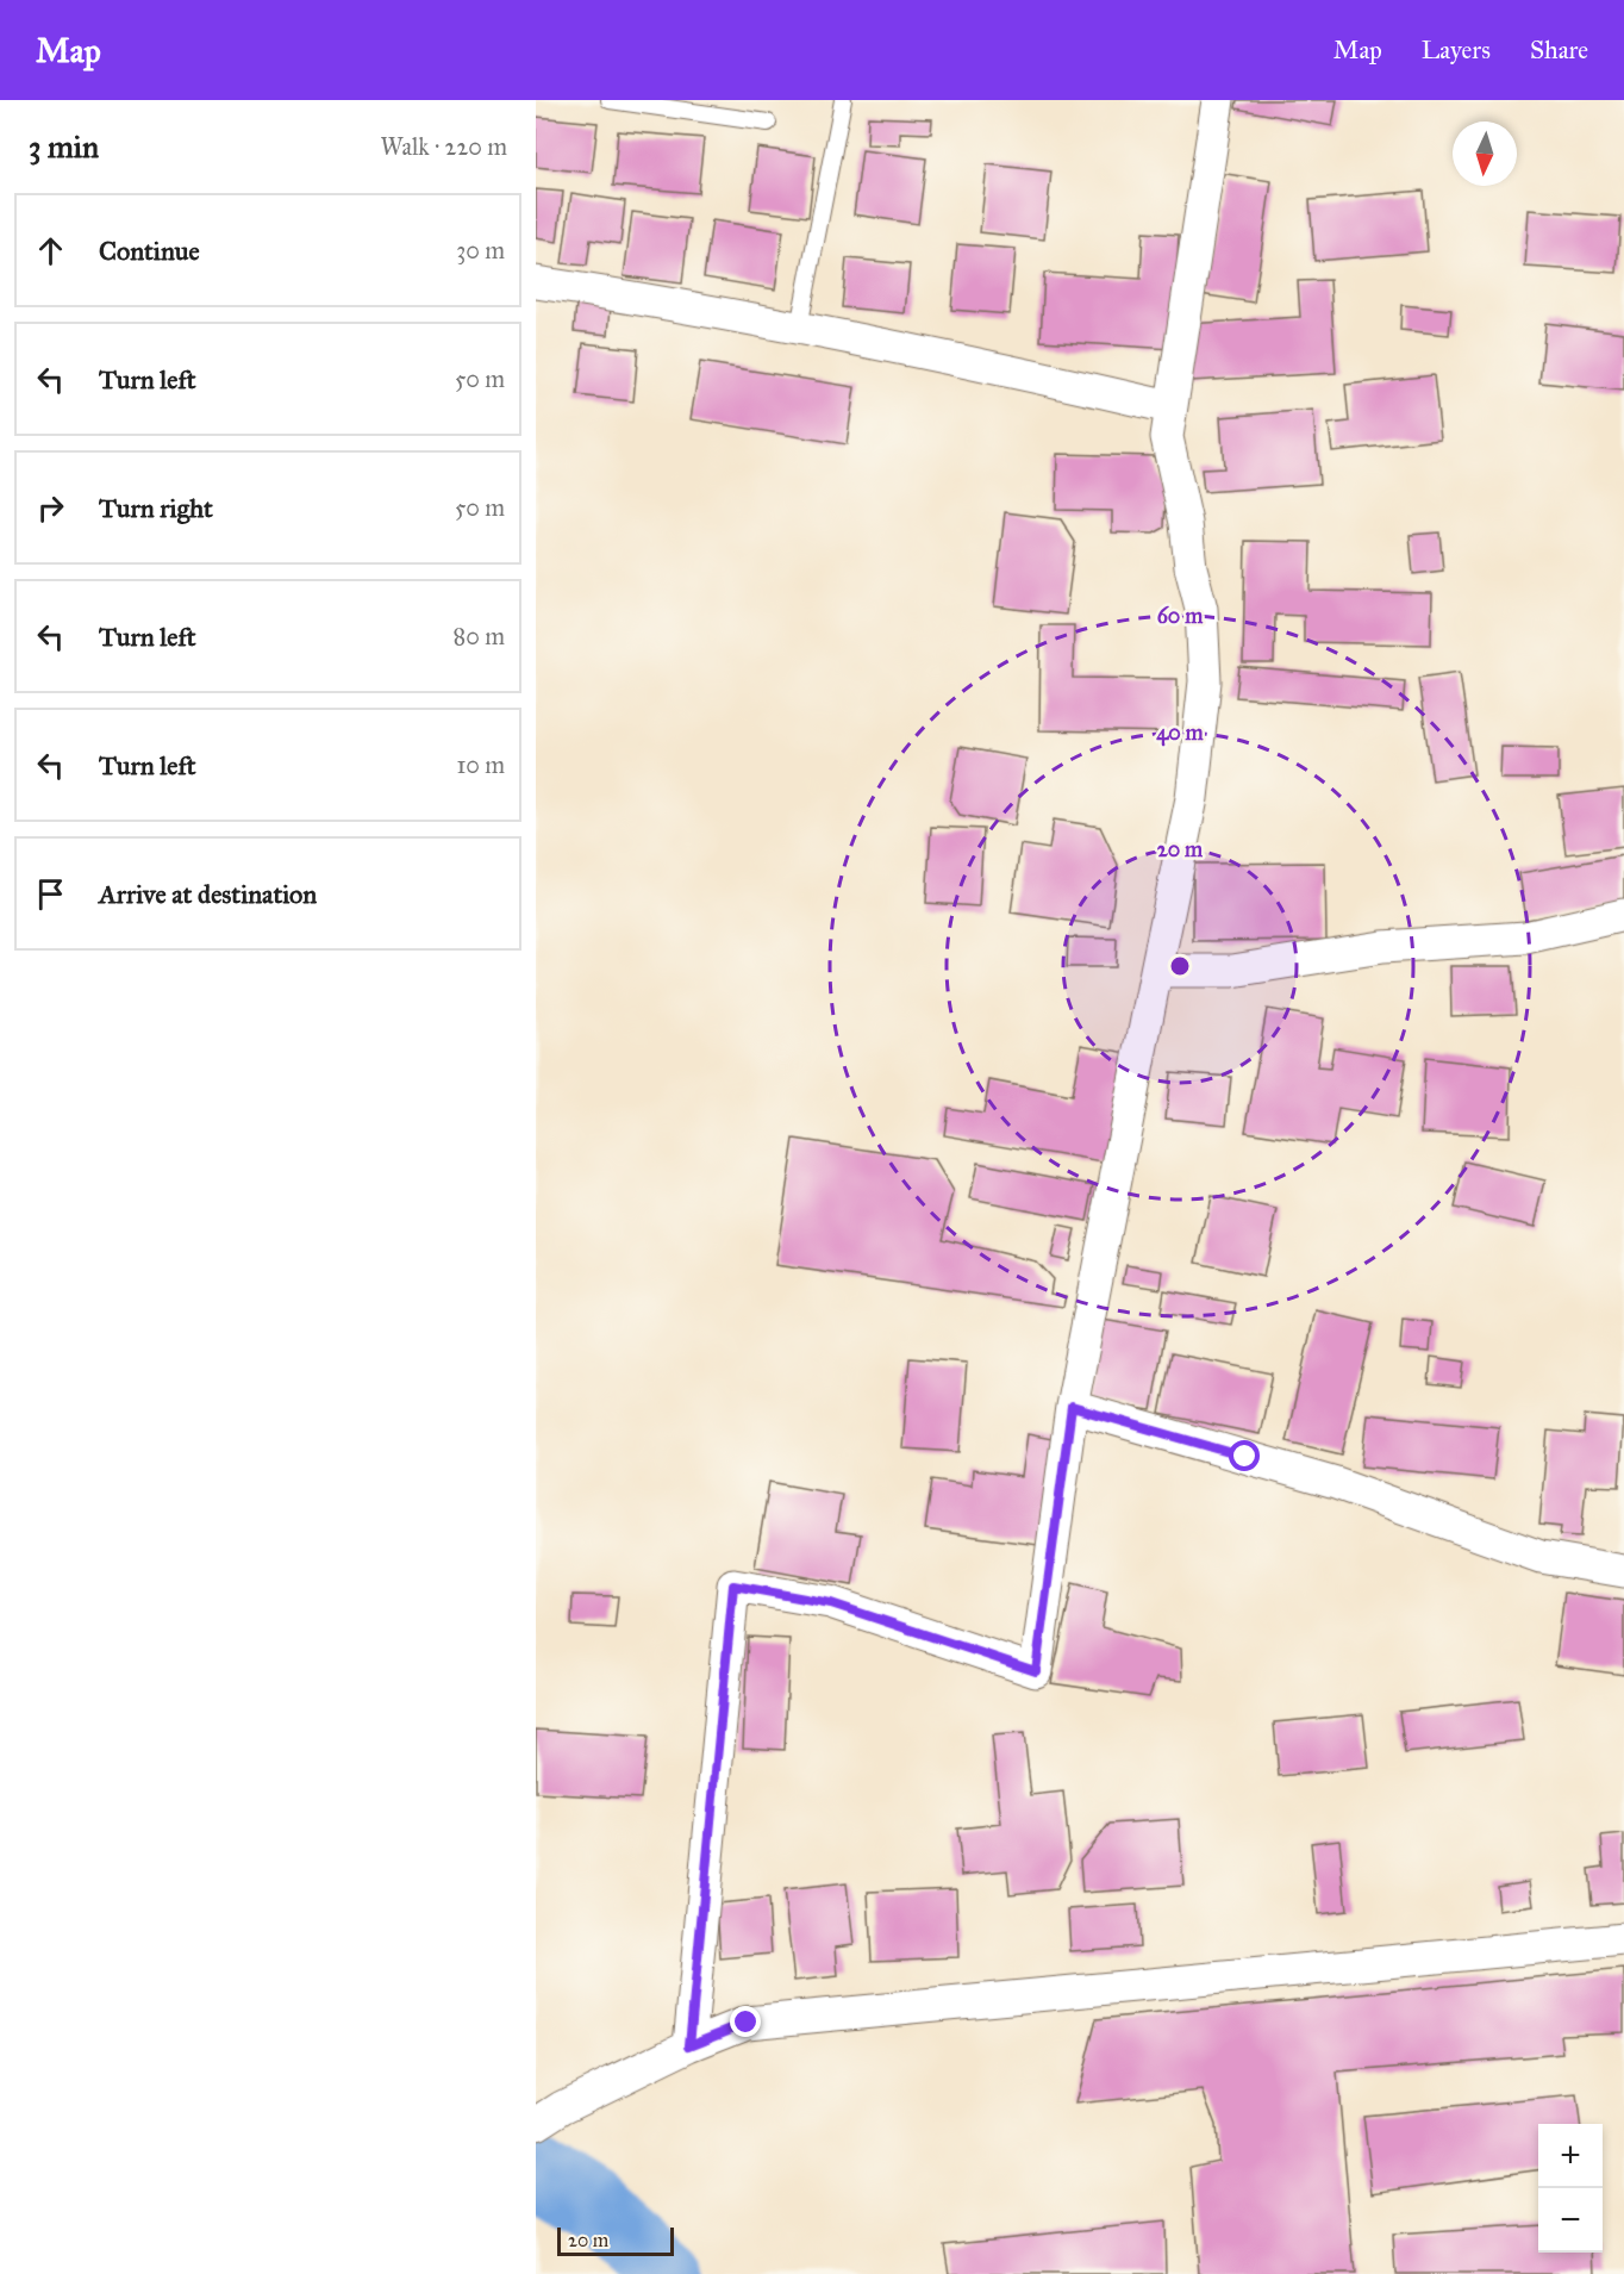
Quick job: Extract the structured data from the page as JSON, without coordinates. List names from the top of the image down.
{
  "scale_bar": "20 m",
  "north": "bottom",
  "page": {
    "header": "Map",
    "nav": ["Map", "Layers", "Share"],
    "heading": ["3 min", "Walk · 220 m"],
    "list": [
      ["Continue", "30 m"],
      ["Turn left", "50 m"],
      ["Turn right", "50 m"],
      ["Turn left", "80 m"],
      ["Turn left", "10 m"],
      "Arrive at destination"
    ],
    "map_buttons": ["+", "−"],
    "scale": "20 m"
  },
  "rings": ["60 m", "40 m", "20 m"]
}
